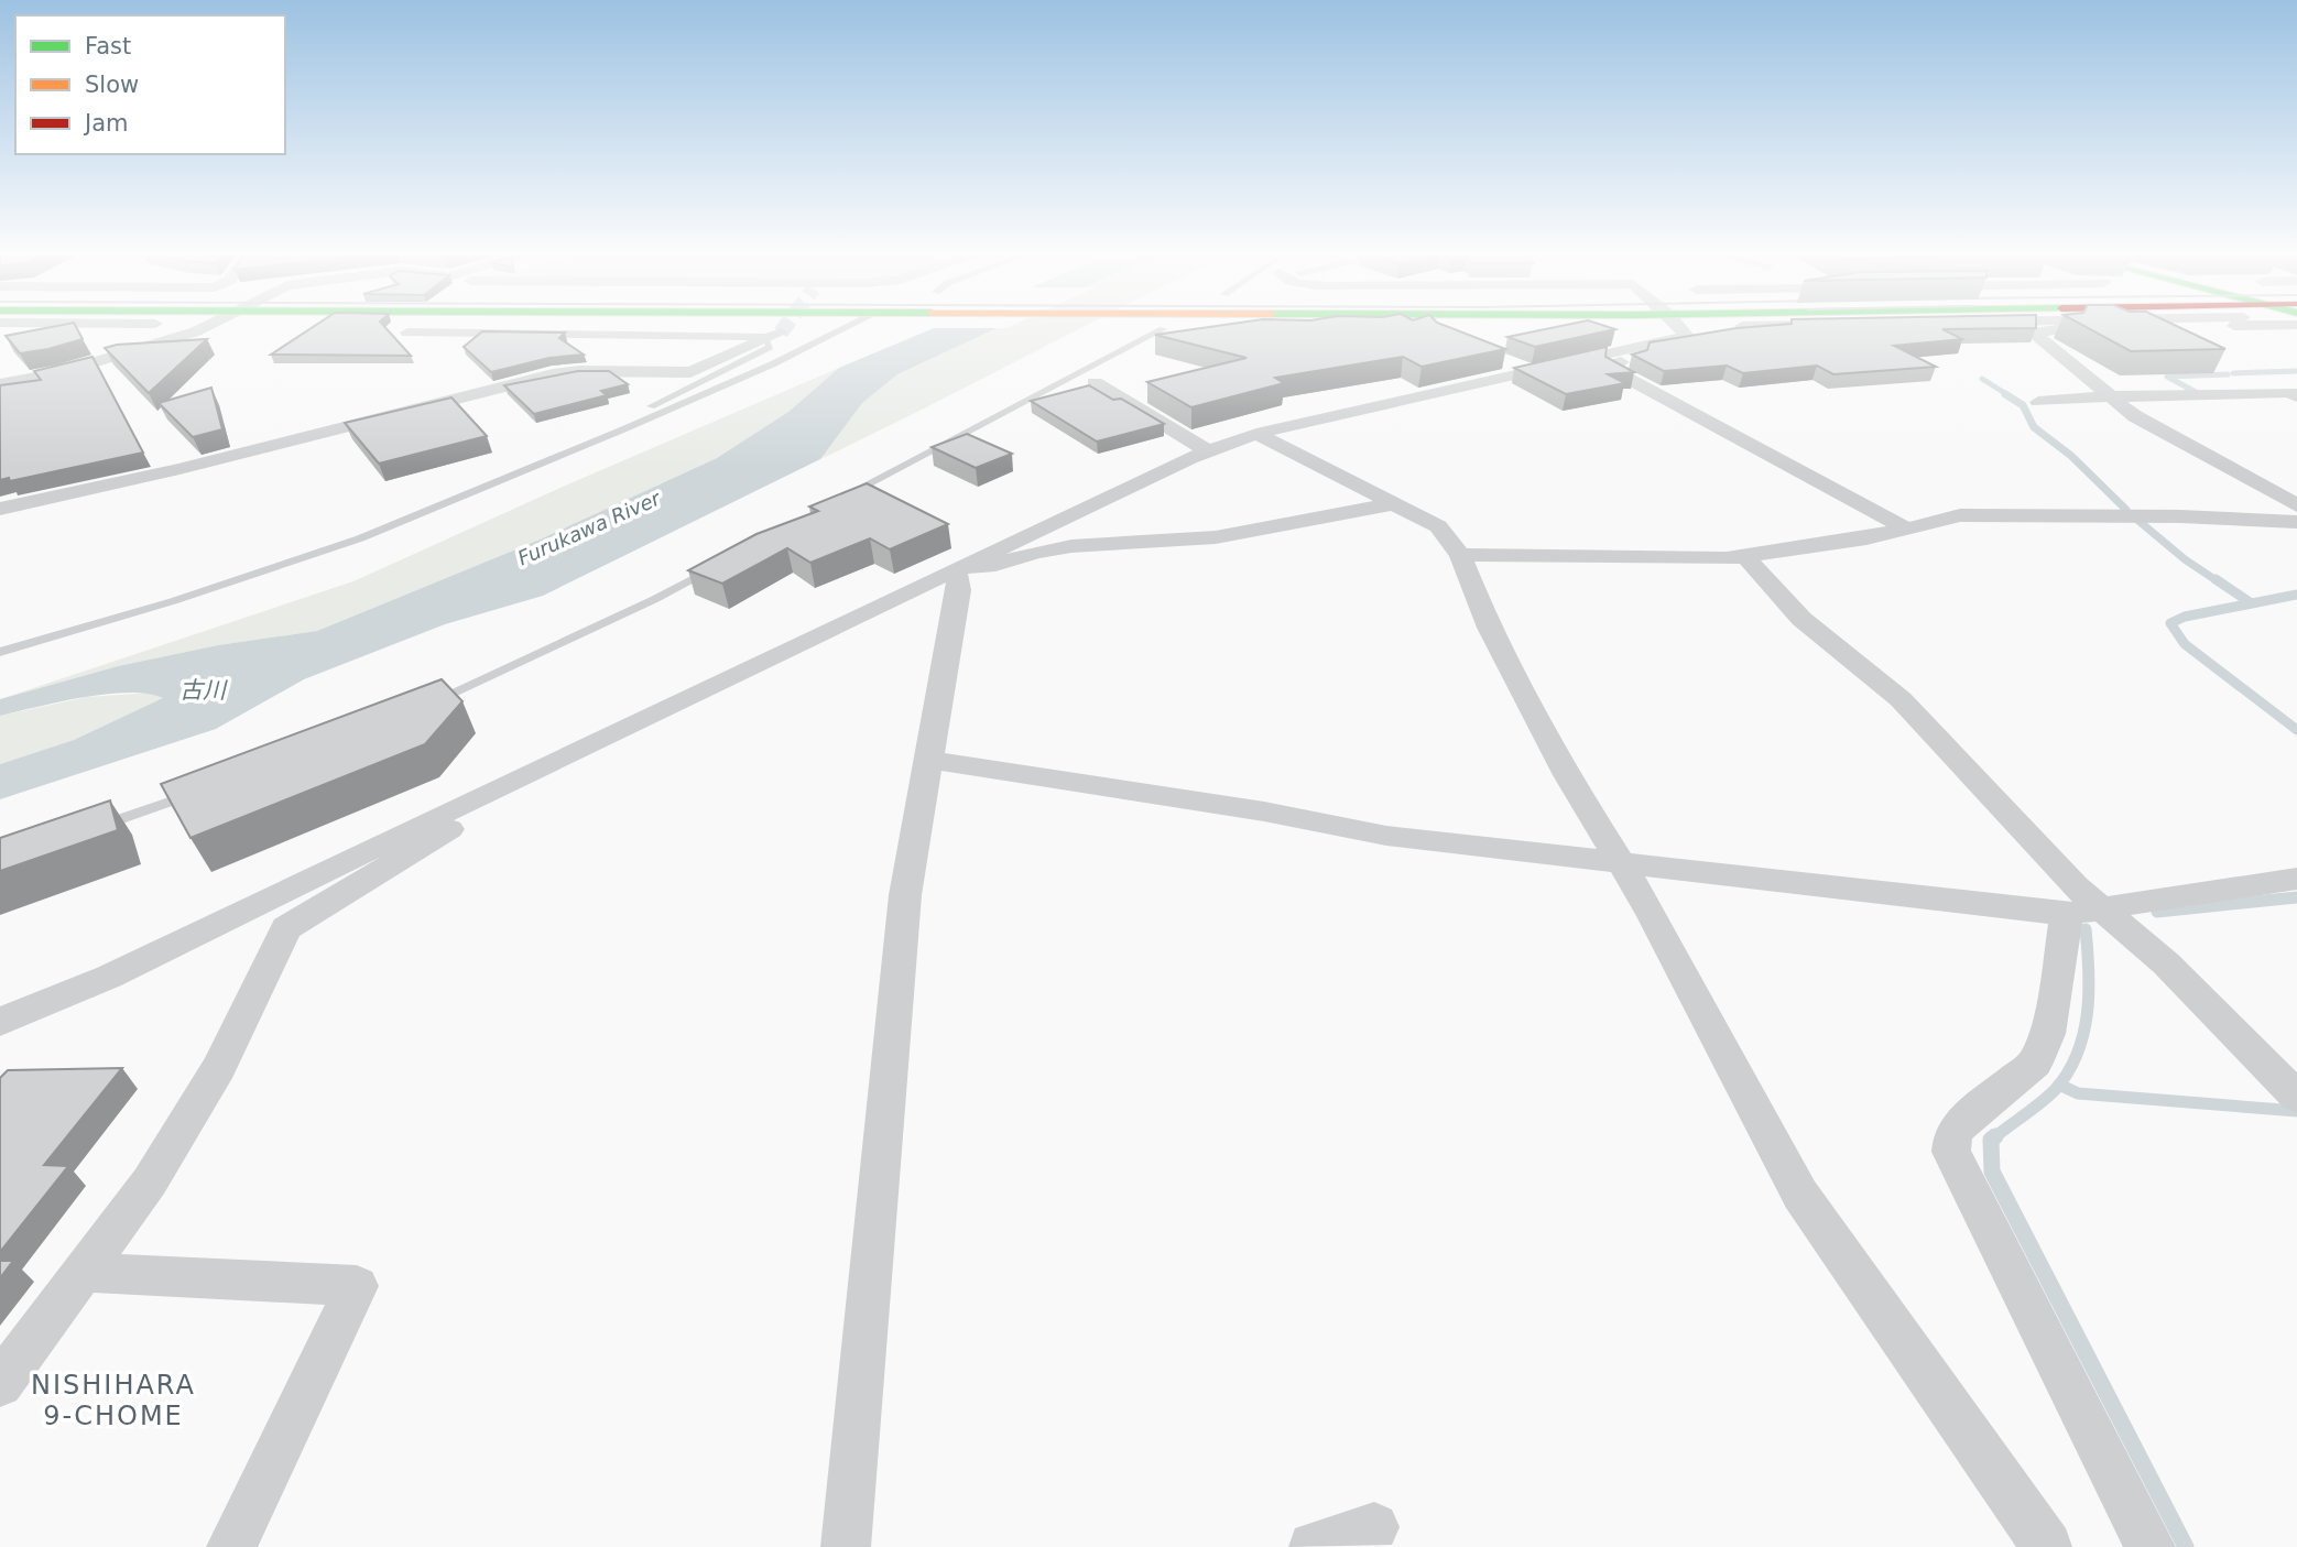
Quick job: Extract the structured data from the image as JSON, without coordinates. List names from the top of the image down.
{
  "districts": ["NISHIHARA 9-CHOME"],
  "water": ["Furukawa River", "古川"],
  "legend": ["Fast", "Slow", "Jam"]
}
